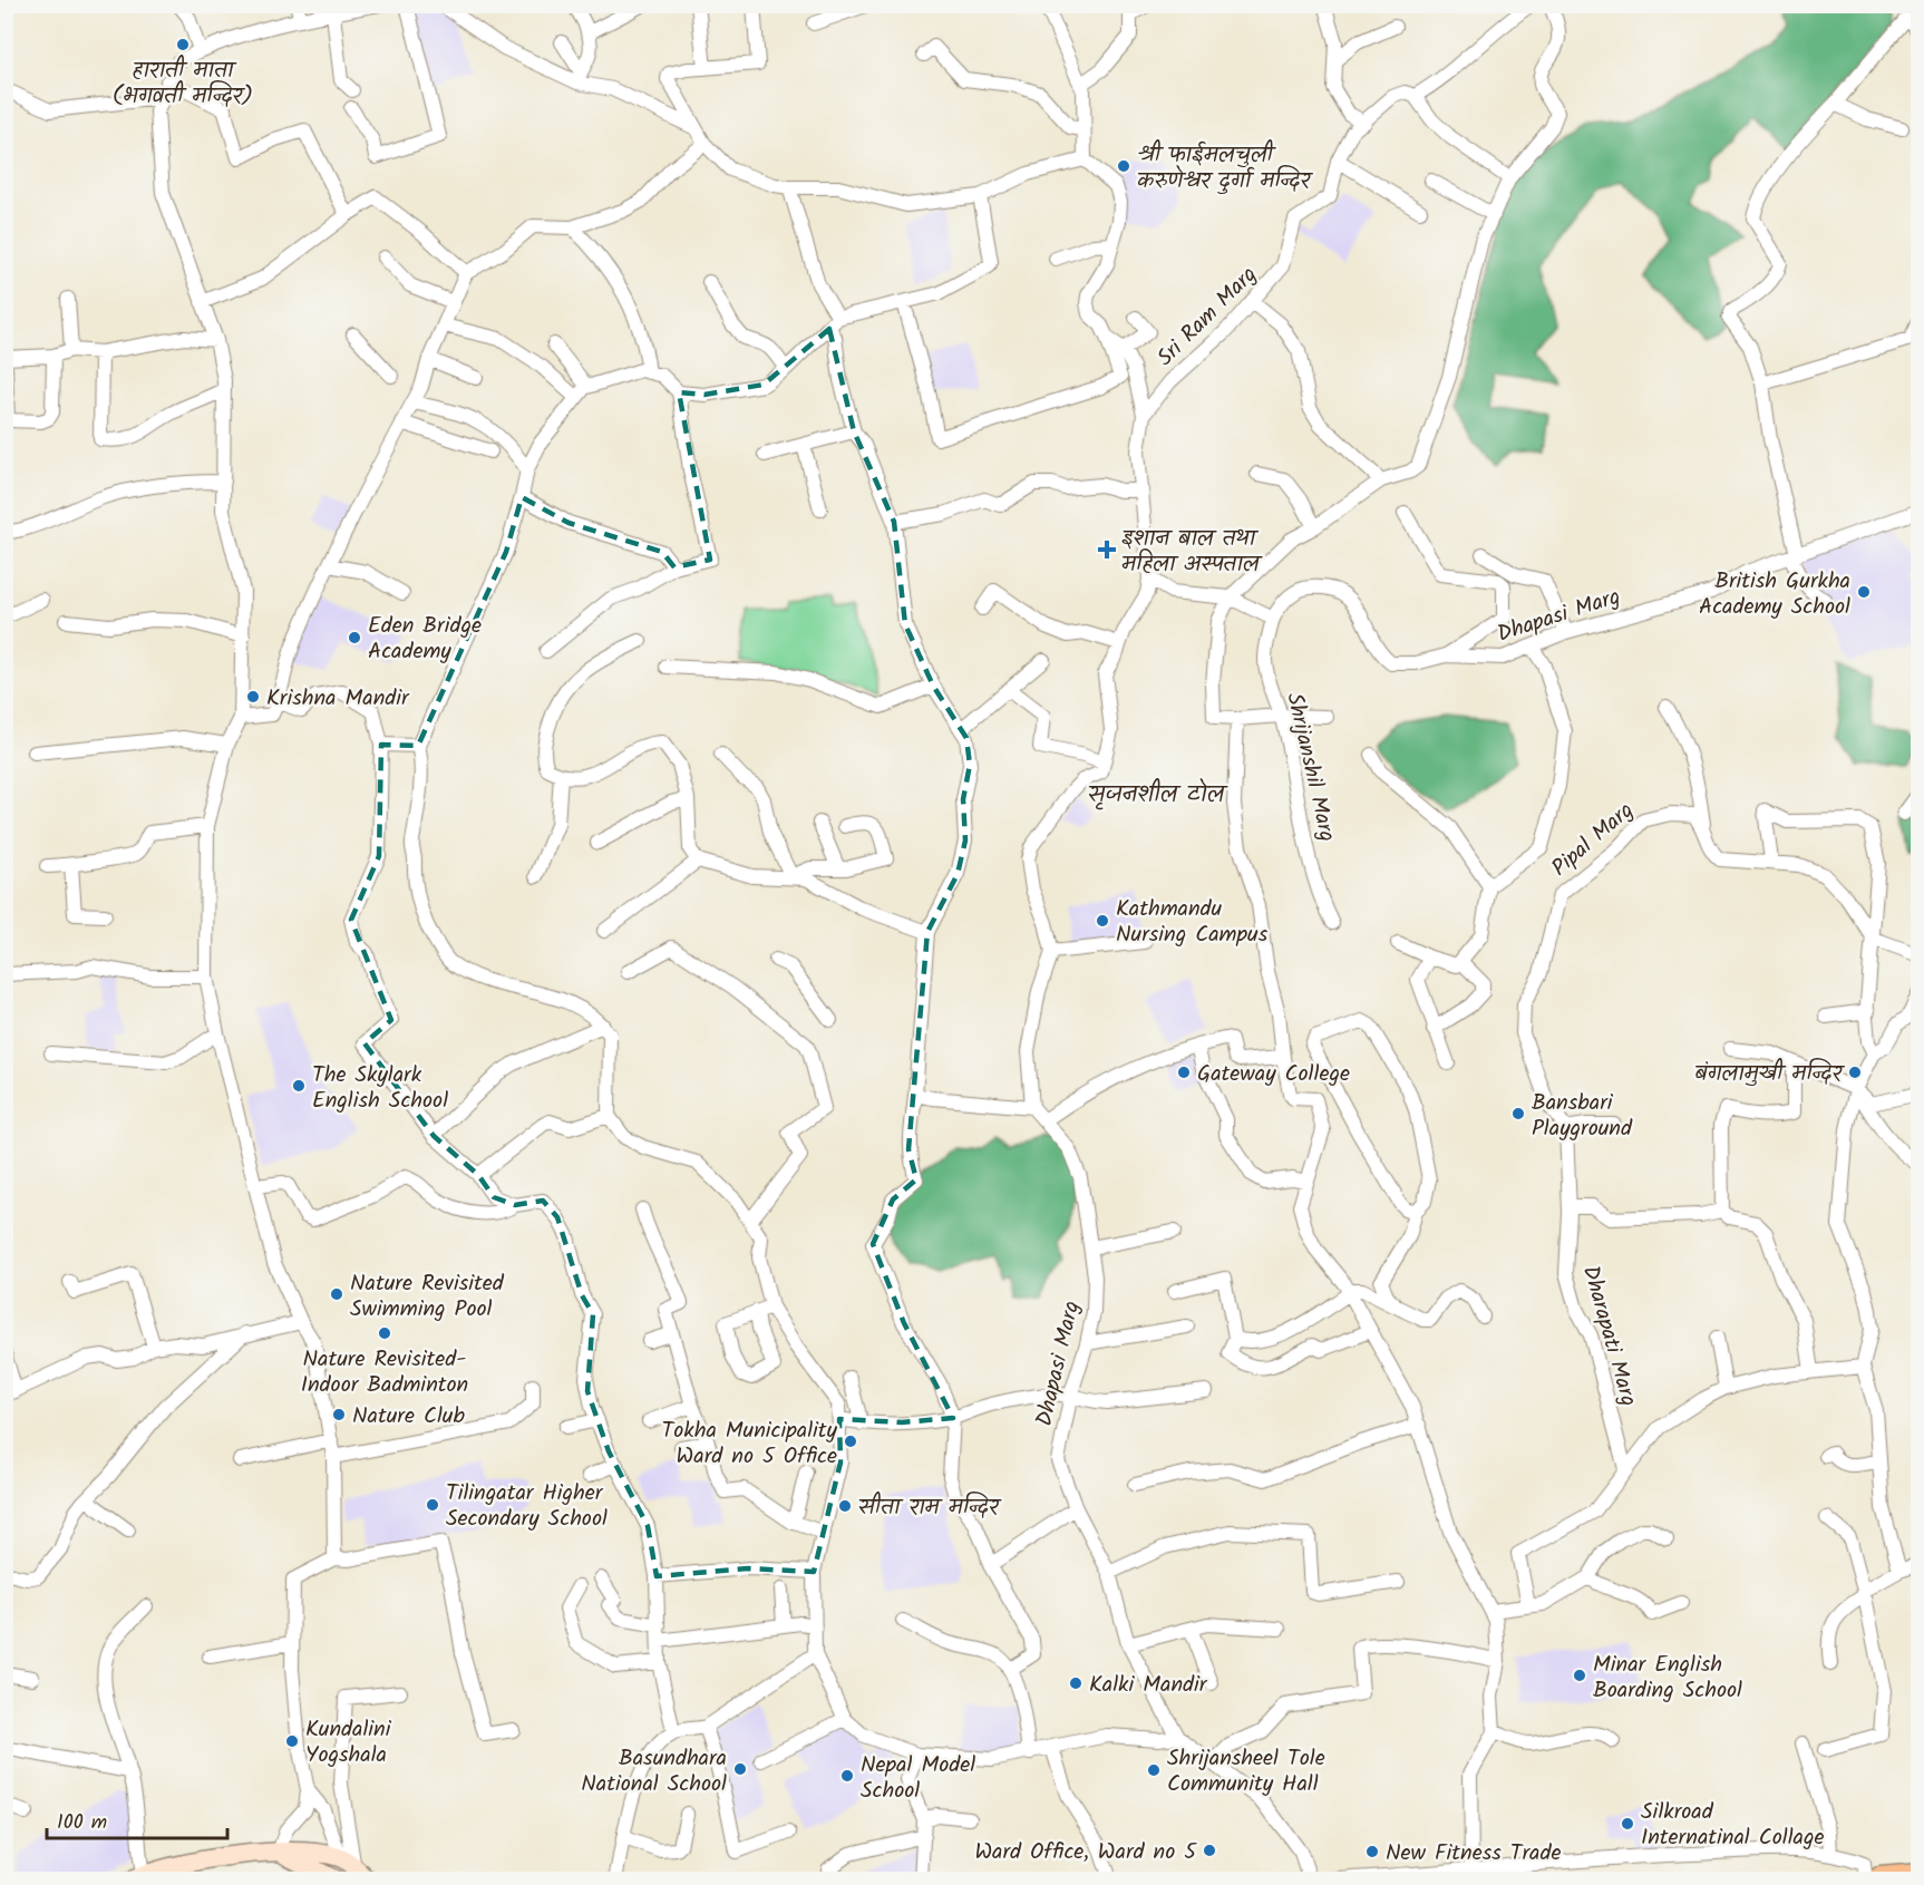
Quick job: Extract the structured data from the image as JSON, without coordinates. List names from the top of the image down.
{
  "streets": {
    "street": [
      "Sri Ram Marg",
      "Dhapasi Marg",
      "Shrijanshil Marg",
      "Pipal Marg",
      "Dharapati Marg"
    ]
  },
  "crossings": [
    ["Dhapasi Marg", "Shrijanshil Marg"]
  ],
  "districts": ["सृजनशील टोल"],
  "places": {
    "other": [
      "हाराती माता (भगवती मन्दिर)",
      "श्री फाईमलचुली करुणेश्वर दुर्गा मन्दिर",
      "British Gurkha Academy School",
      "Eden Bridge Academy",
      "Krishna Mandir",
      "Kathmandu Nursing Campus",
      "Gateway College",
      "बंगलामुखी मन्दिर",
      "The Skylark English School",
      "Bansbari Playground",
      "Nature Revisited Swimming Pool",
      "Nature Revisited- Indoor Badminton",
      "Nature Club",
      "Tokha Municipality Ward no 5 Office",
      "Tilingatar Higher Secondary School",
      "सीता राम मन्दिर",
      "Minar English Boarding School",
      "Kalki Mandir",
      "Kundalini Yogshala",
      "Basundhara National School",
      "Shrijansheel Tole Community Hall",
      "Nepal Model School",
      "Silkroad Internatinal Collage",
      "Ward Office, Ward no 5",
      "New Fitness Trade"
    ],
    "health": ["इशान बाल तथा महिला अस्पताल"]
  },
  "scale_bar": "100 m"
}
